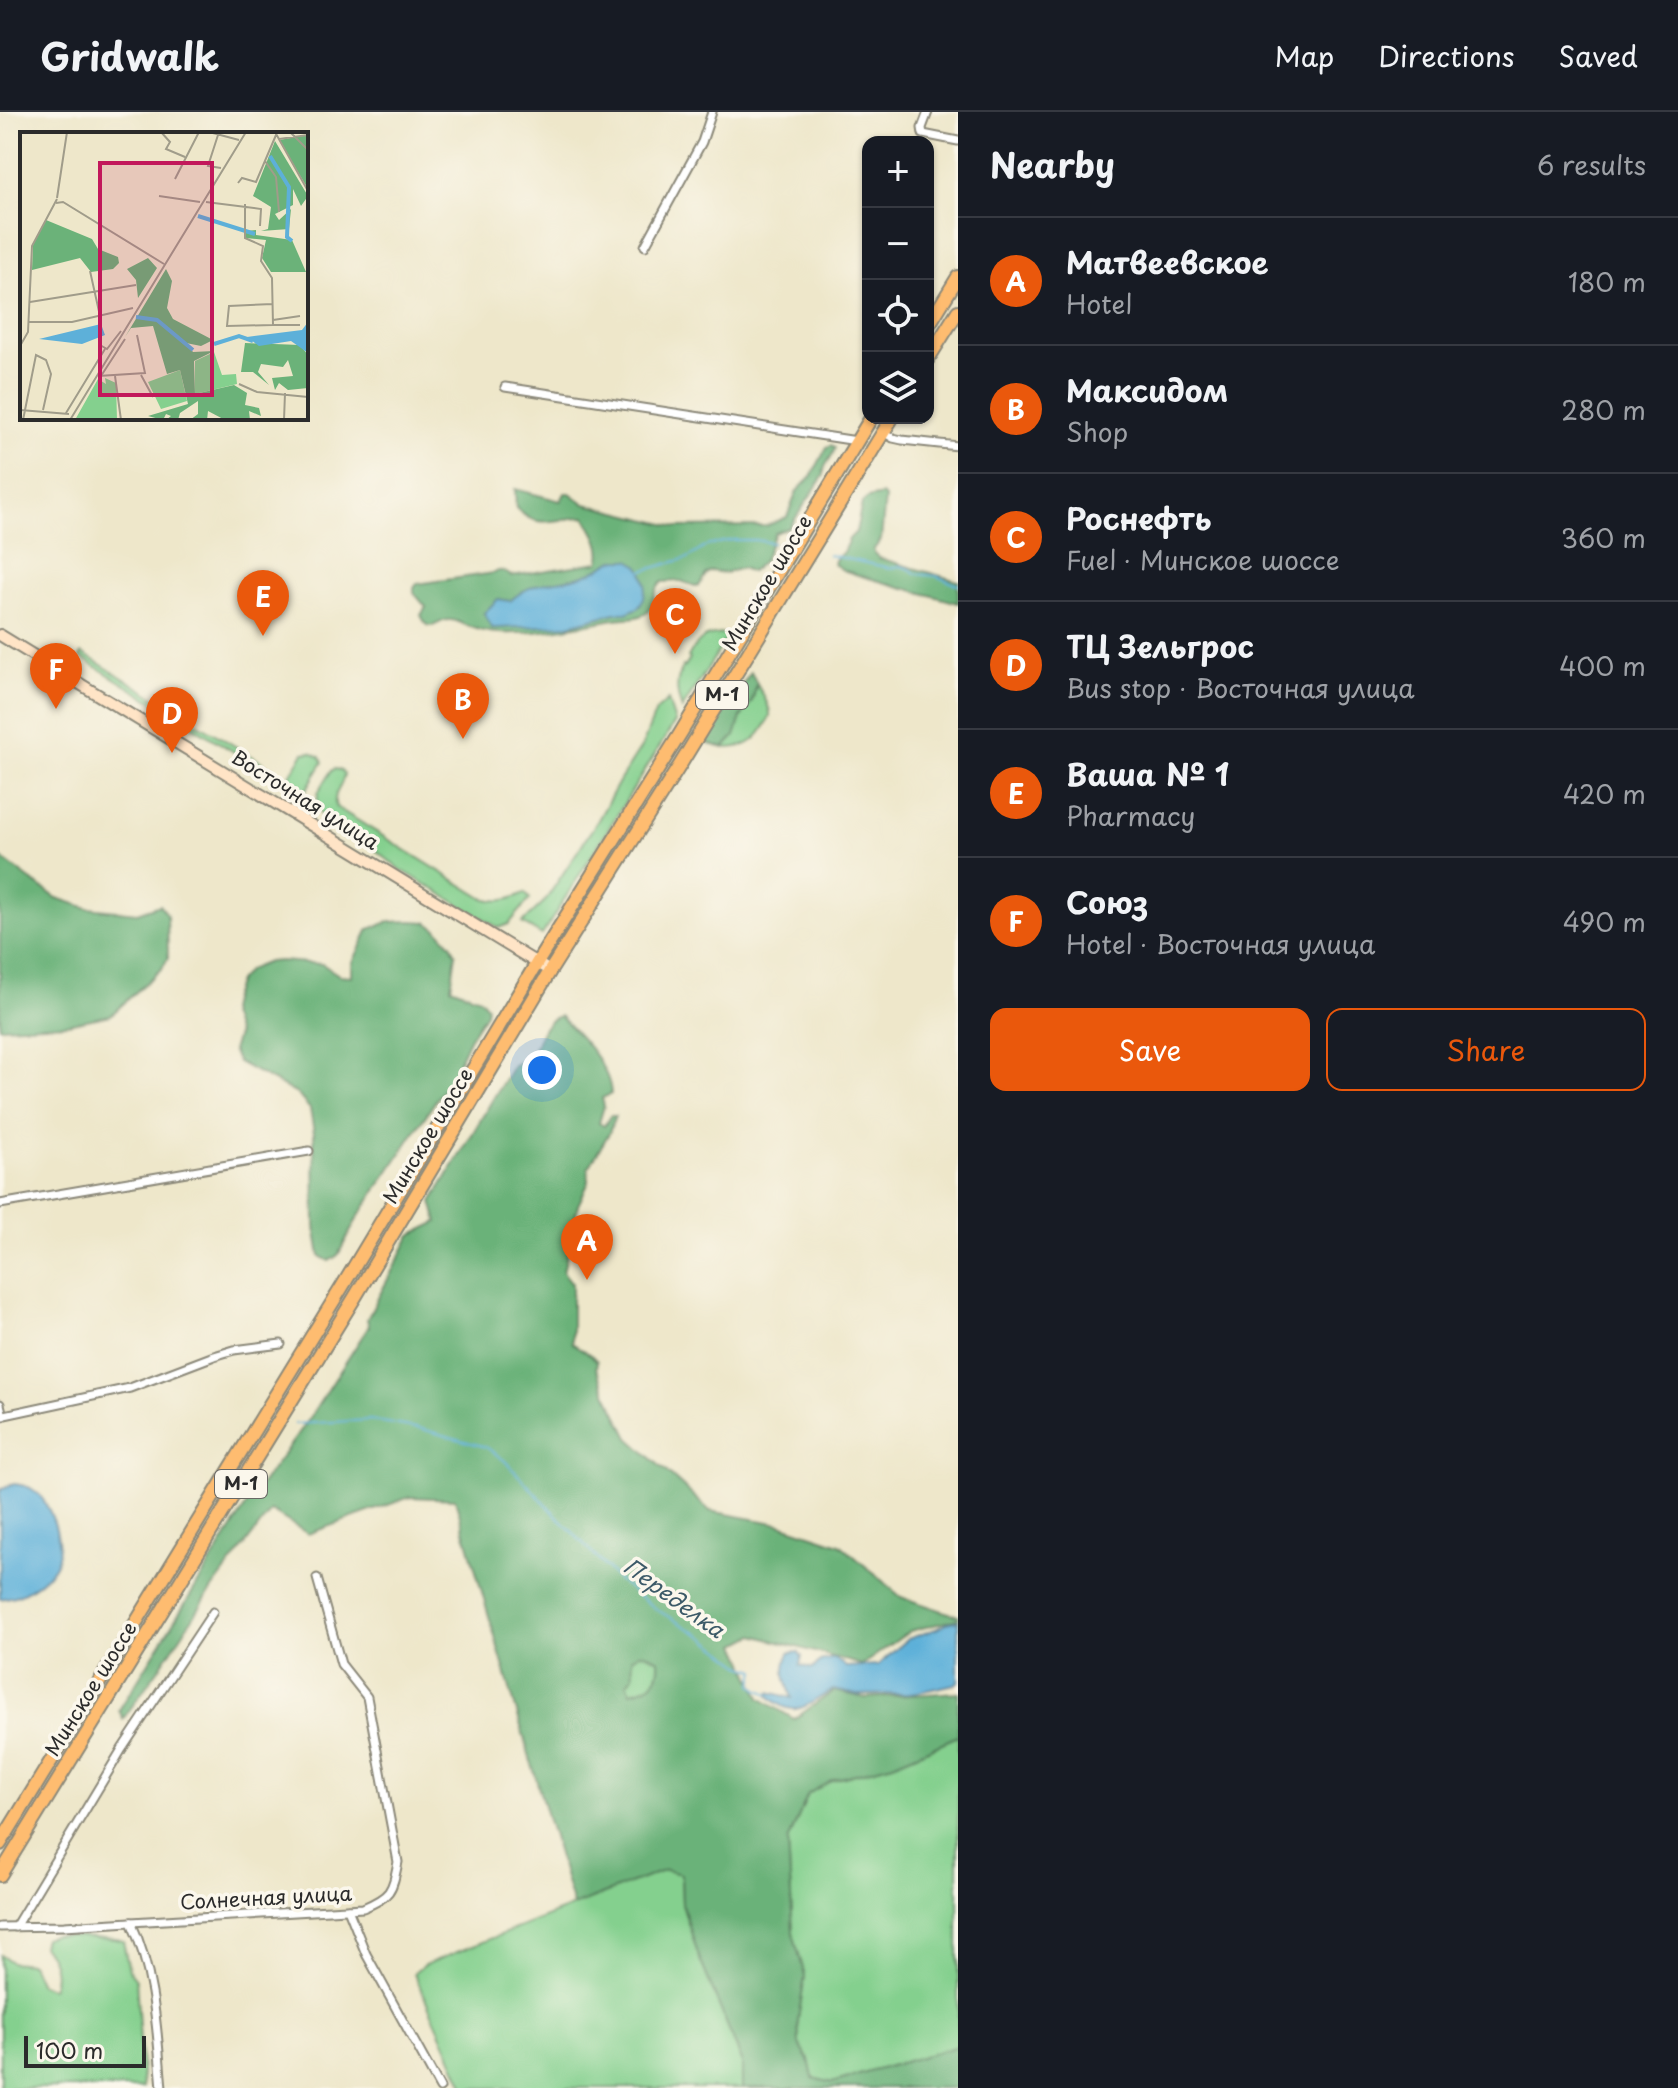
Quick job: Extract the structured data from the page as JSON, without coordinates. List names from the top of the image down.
{
  "streets": {
    "highway": ["Минское шоссе", "М-1"],
    "street": ["Восточная улица", "Солнечная улица"]
  },
  "crossings": [
    ["Минское шоссе", "Восточная улица"]
  ],
  "water": ["Переделка"],
  "scale_bar": "100 m",
  "page": {
    "header": "Gridwalk",
    "nav": ["Map", "Directions", "Saved"],
    "heading": ["Nearby", "6 results"],
    "map_buttons": ["+", "−"],
    "list": [
      {
        "mark": "A",
        "name": "Матвеевское",
        "note": "Hotel",
        "value": "180 m"
      },
      {
        "mark": "B",
        "name": "Максидом",
        "note": "Shop",
        "value": "280 m"
      },
      {
        "mark": "C",
        "name": "Роснефть",
        "note": "Fuel · Минское шоссе",
        "value": "360 m"
      },
      {
        "mark": "D",
        "name": "ТЦ Зельгрос",
        "note": "Bus stop · Восточная улица",
        "value": "400 m"
      },
      {
        "mark": "E",
        "name": "Ваша № 1",
        "note": "Pharmacy",
        "value": "420 m"
      },
      {
        "mark": "F",
        "name": "Союз",
        "note": "Hotel · Восточная улица",
        "value": "490 m"
      }
    ],
    "pins": [
      "E",
      "C",
      "F",
      "B",
      "D",
      "A"
    ],
    "buttons": ["Save", "Share"],
    "scale": "100 m"
  }
}
